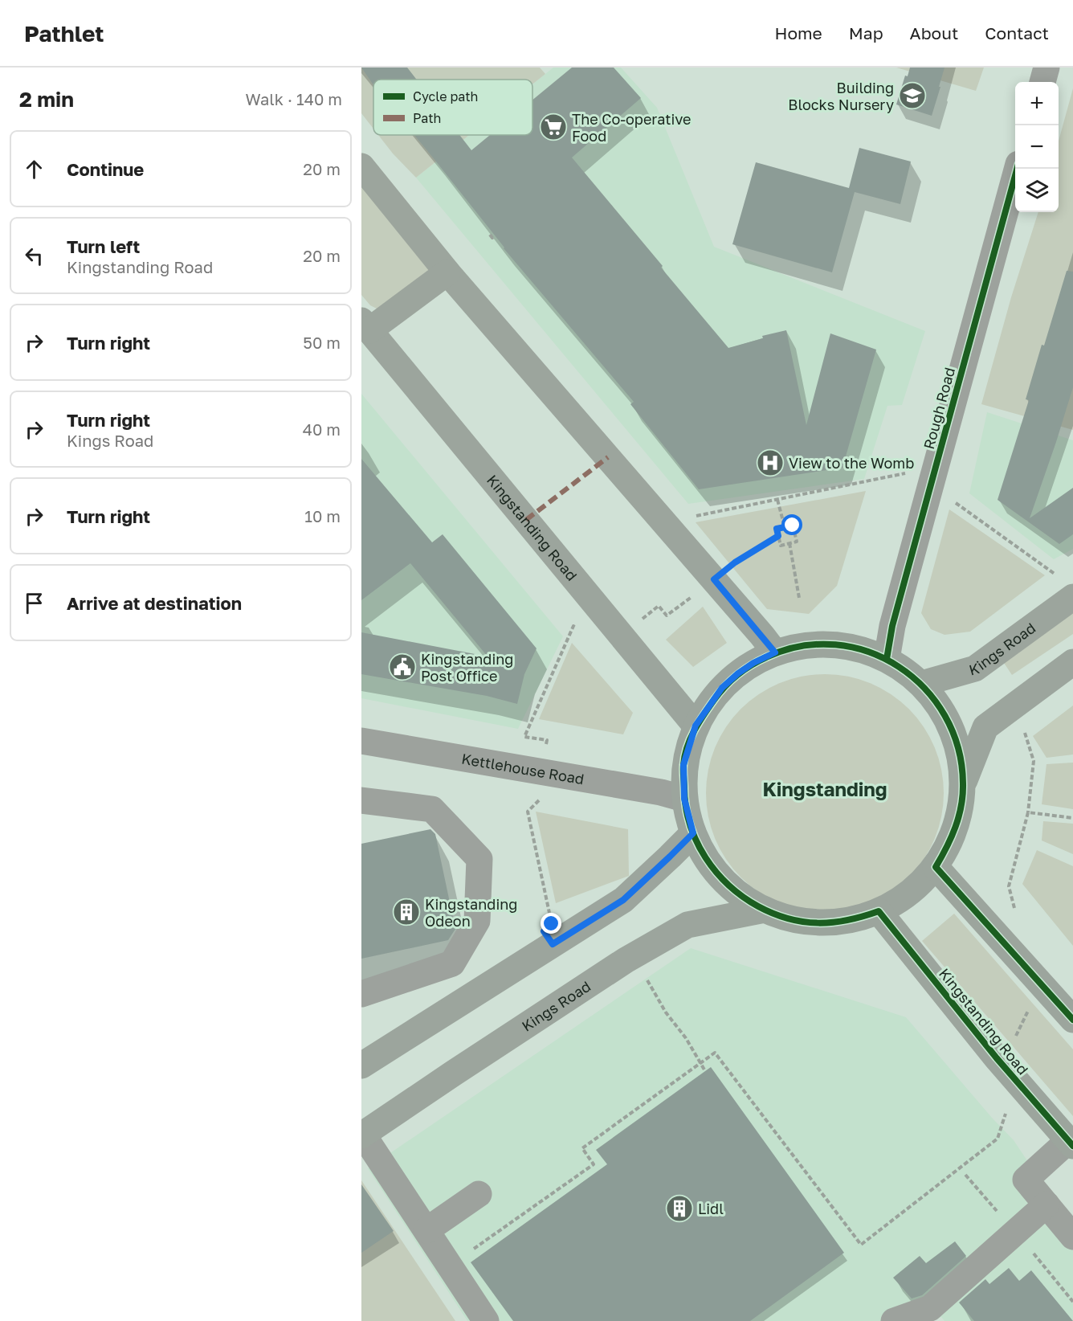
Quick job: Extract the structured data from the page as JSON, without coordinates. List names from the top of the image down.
{
  "streets": {
    "main road": ["Kingstanding Road", "Kings Road"],
    "street": ["Rough Road", "Kettlehouse Road"]
  },
  "districts": ["Kingstanding"],
  "places": {
    "school or university": ["Building Blocks Nursery"],
    "supermarket": ["The Co-operative Food"],
    "hospital": ["View to the Womb"],
    "public building": ["Kingstanding Post Office"],
    "building": ["Kingstanding Odeon", "Lidl"]
  },
  "legend": ["Cycle path", "Path"],
  "page": {
    "header": "Pathlet",
    "nav": [
      "Home",
      "Map",
      "About",
      "Contact"
    ],
    "heading": ["2 min", "Walk · 140 m"],
    "map_buttons": ["+", "−"],
    "list": [
      ["Continue", "20 m"],
      ["Turn left", "Kingstanding Road", "20 m"],
      ["Turn right", "50 m"],
      ["Turn right", "Kings Road", "40 m"],
      ["Turn right", "10 m"],
      "Arrive at destination"
    ]
  }
}
